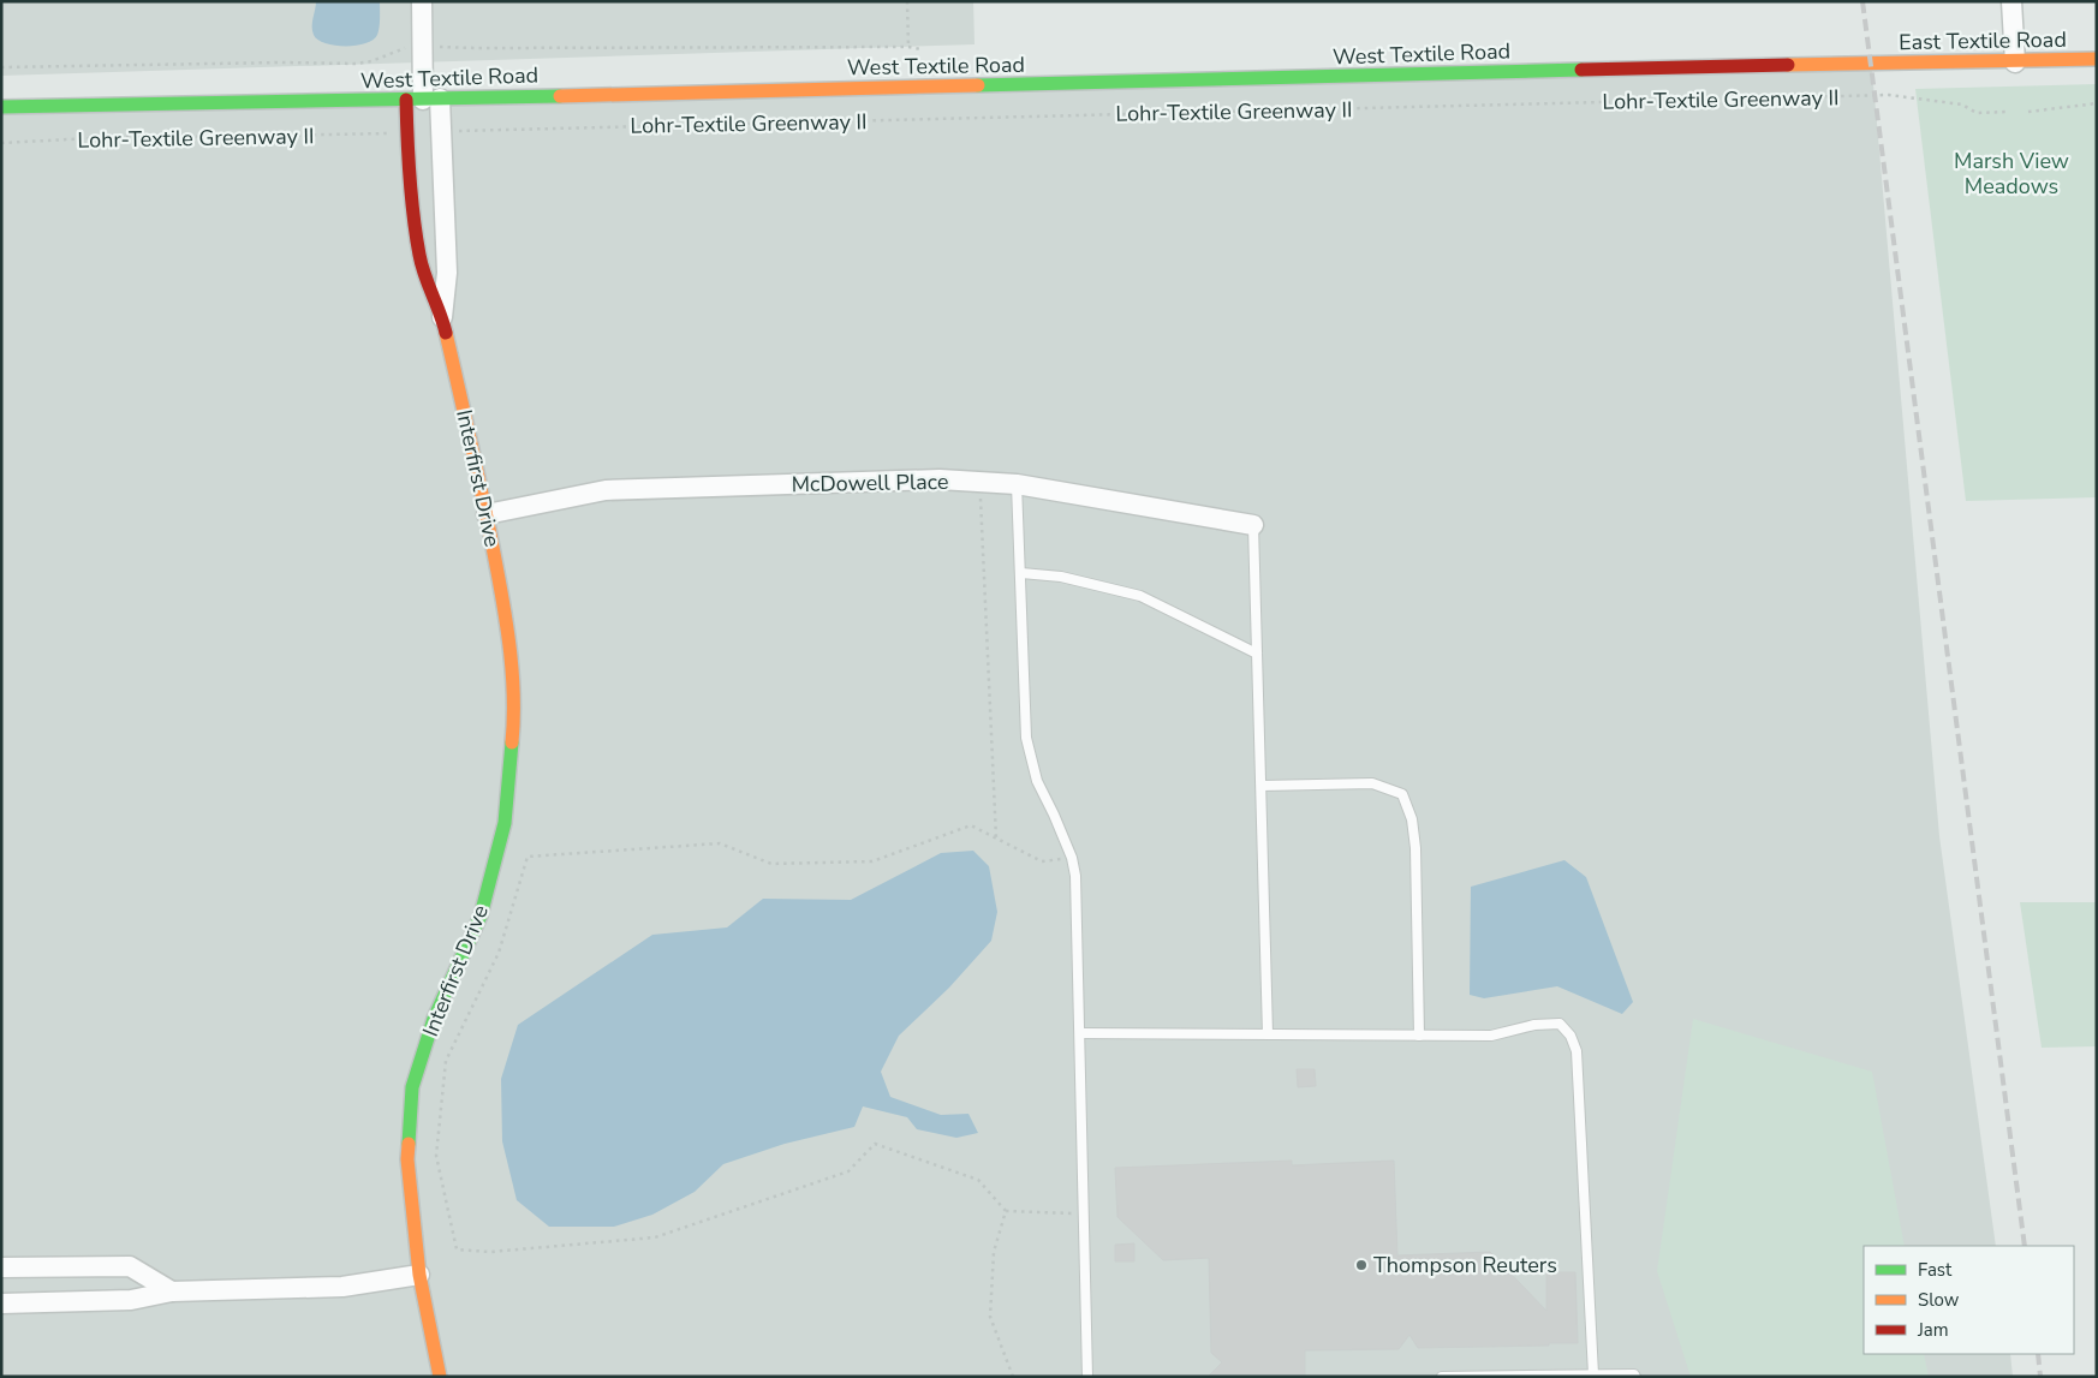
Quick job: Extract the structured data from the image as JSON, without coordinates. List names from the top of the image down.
{
  "streets": {
    "main road": ["East Textile Road", "West Textile Road", "Interfirst Drive"],
    "street": ["McDowell Place"],
    "path": ["Lohr-Textile Greenway II"]
  },
  "crossings": [
    ["East Textile Road", "West Textile Road"],
    ["West Textile Road", "Interfirst Drive"],
    ["Interfirst Drive", "McDowell Place"]
  ],
  "parks": ["Marsh View Meadows"],
  "places": ["Thompson Reuters"],
  "legend": ["Fast", "Slow", "Jam"]
}
